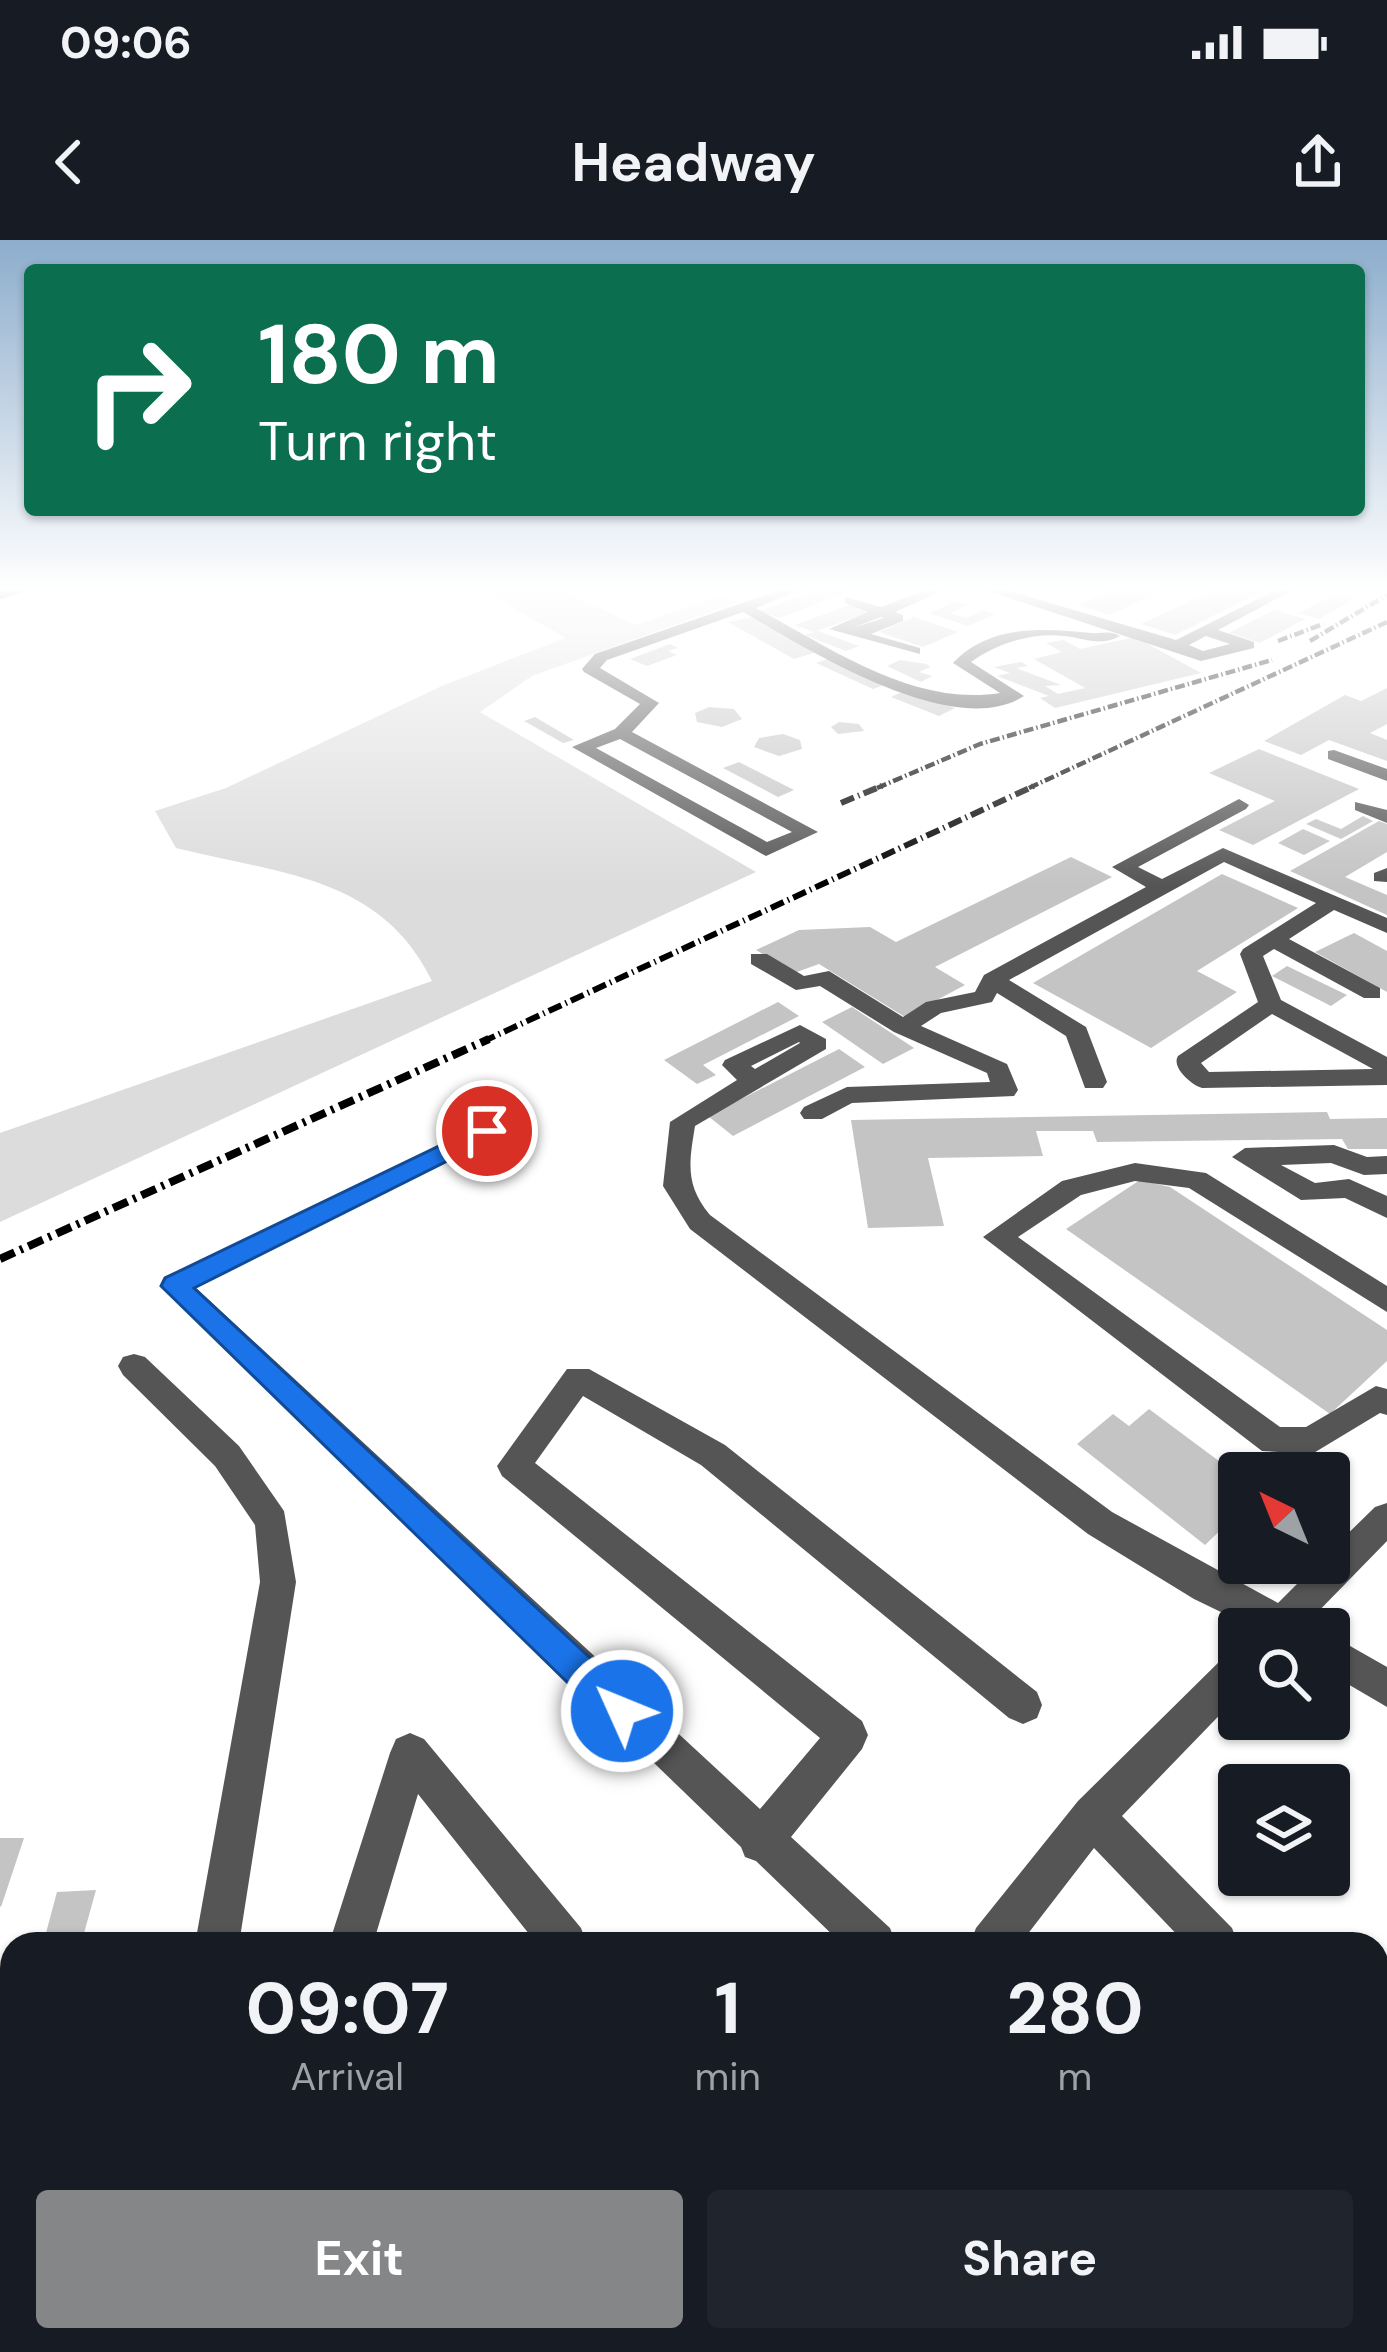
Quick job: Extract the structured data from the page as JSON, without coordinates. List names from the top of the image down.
{
  "north": "top left",
  "page": {
    "status": "09:06",
    "header": "Headway",
    "turn": ["180 m", "Turn right"],
    "eta": [
      "09:07",
      "Arrival",
      "1",
      "min",
      "280",
      "m"
    ],
    "buttons": ["Exit", "Share"]
  }
}
